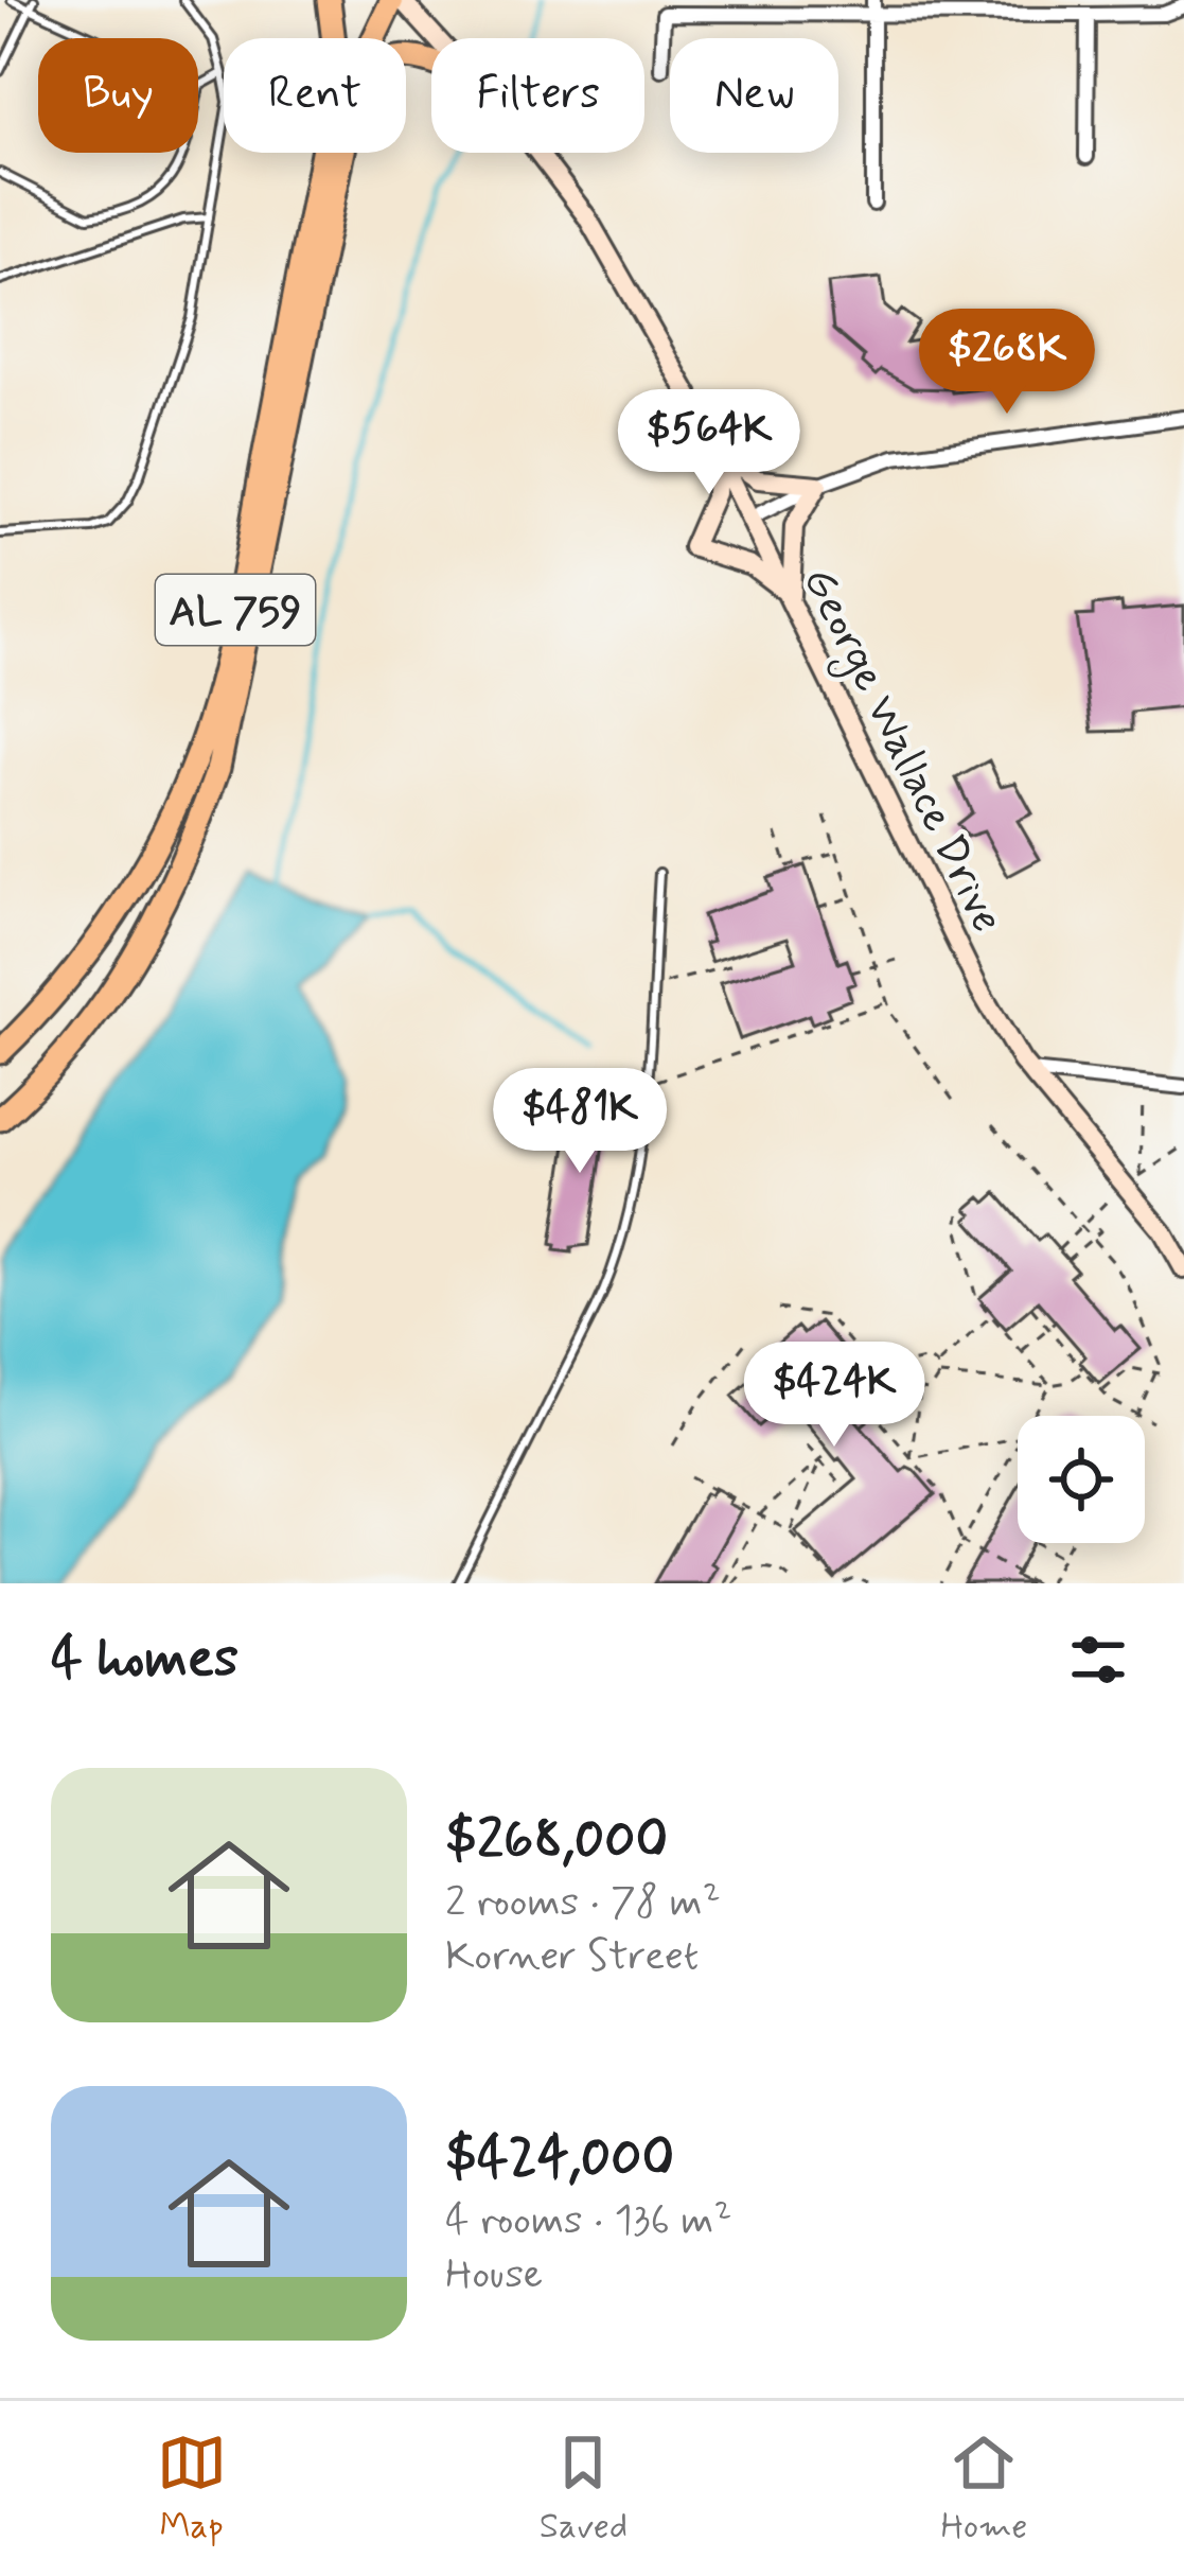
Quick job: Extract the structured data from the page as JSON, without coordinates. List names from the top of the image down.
{
  "streets": {
    "highway": ["AL 759"],
    "street": ["George Wallace Drive"]
  },
  "crossings": [
    ["AL 759", "George Wallace Drive"]
  ],
  "page": {
    "chip": [
      "Buy",
      "Rent",
      "Filters",
      "New"
    ],
    "price": [
      "$268K",
      "$564K",
      "$481K",
      "$424K"
    ],
    "heading": "4 homes",
    "list": [
      {
        "name": "$268,000",
        "note": "2 rooms · 78 m² · Korner Street"
      },
      {
        "name": "$424,000",
        "note": "4 rooms · 136 m² · House"
      }
    ],
    "tabs": ["Map", "Saved", "Home"]
  }
}
